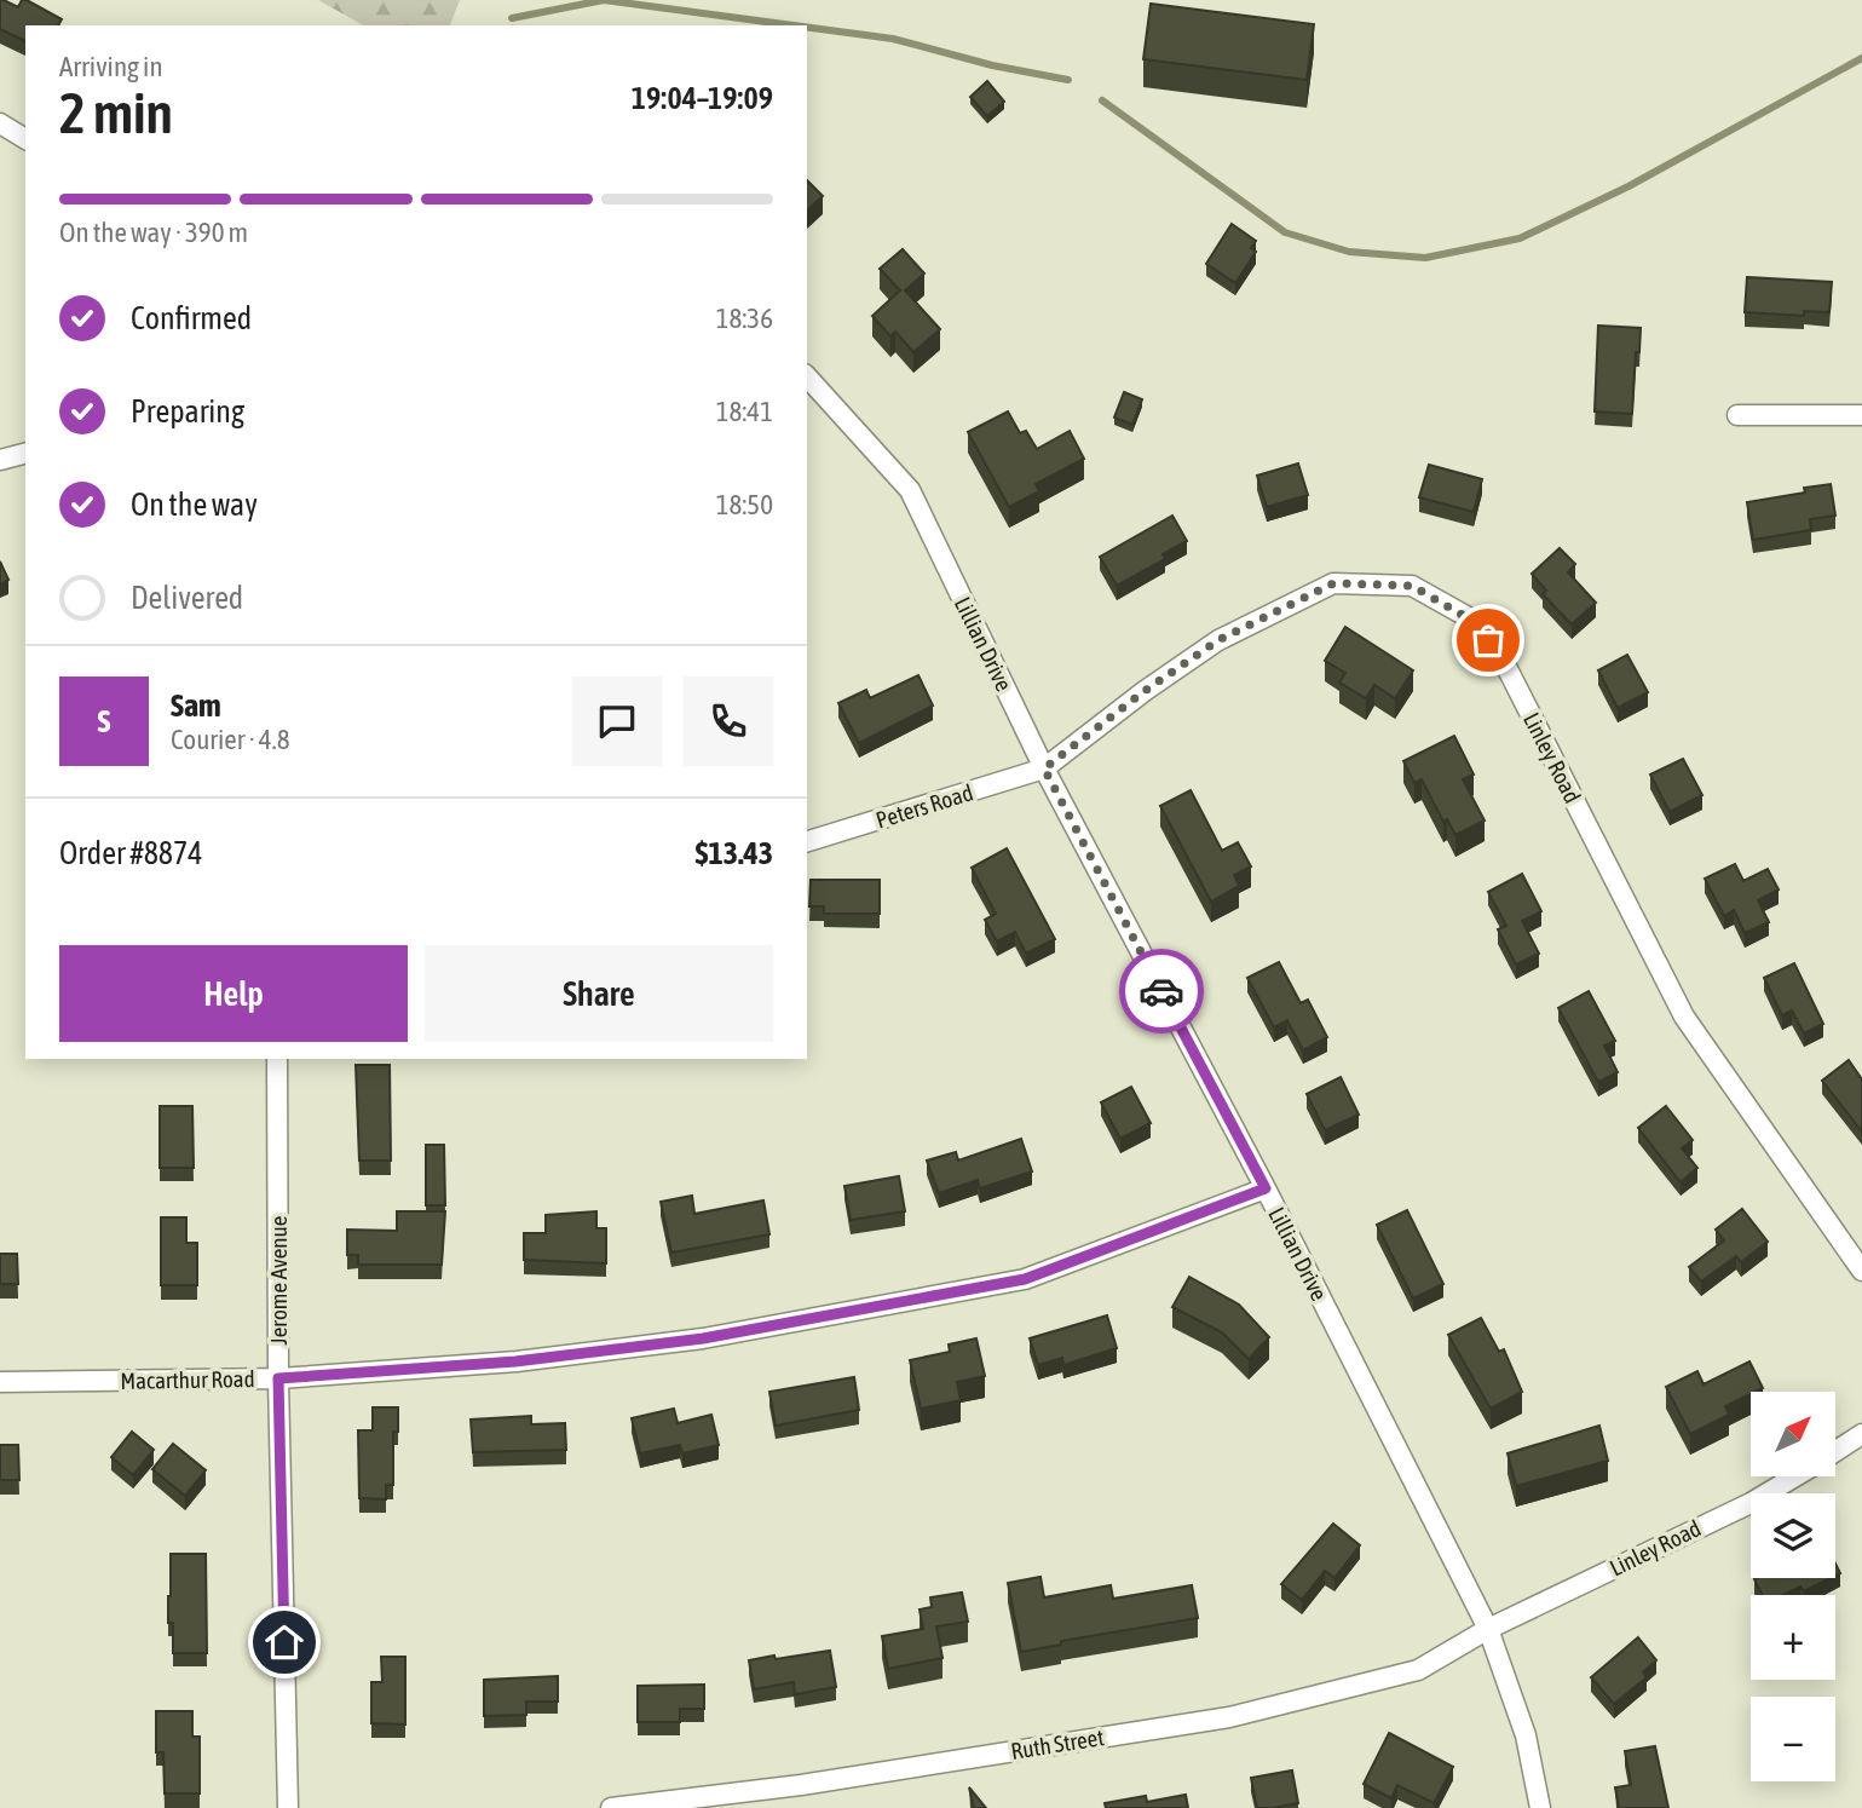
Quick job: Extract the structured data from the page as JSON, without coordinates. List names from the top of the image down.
{
  "streets": {
    "street": [
      "Lillian Drive",
      "Linley Road",
      "Peters Road",
      "Jerome Avenue",
      "Macarthur Road",
      "Ruth Street"
    ]
  },
  "crossings": [
    ["Lillian Drive", "Linley Road"],
    ["Lillian Drive", "Peters Road"],
    ["Lillian Drive", "Macarthur Road"],
    ["Lillian Drive", "Ruth Street"],
    ["Linley Road", "Peters Road"],
    ["Linley Road", "Ruth Street"],
    ["Jerome Avenue", "Macarthur Road"]
  ],
  "north": "top right",
  "page": {
    "heading": ["2 min", "Arriving in", "19:04–19:09"],
    "panel": [
      "Sam",
      "Courier · 4.8",
      "Order #8874",
      "$13.43"
    ],
    "bar": "On the way · 390 m",
    "list": [
      ["Confirmed", "18:36"],
      ["Preparing", "18:41"],
      ["On the way", "18:50"],
      "Delivered"
    ],
    "round": "S",
    "buttons": ["Help", "Share"],
    "map_buttons": ["+", "−"]
  }
}
